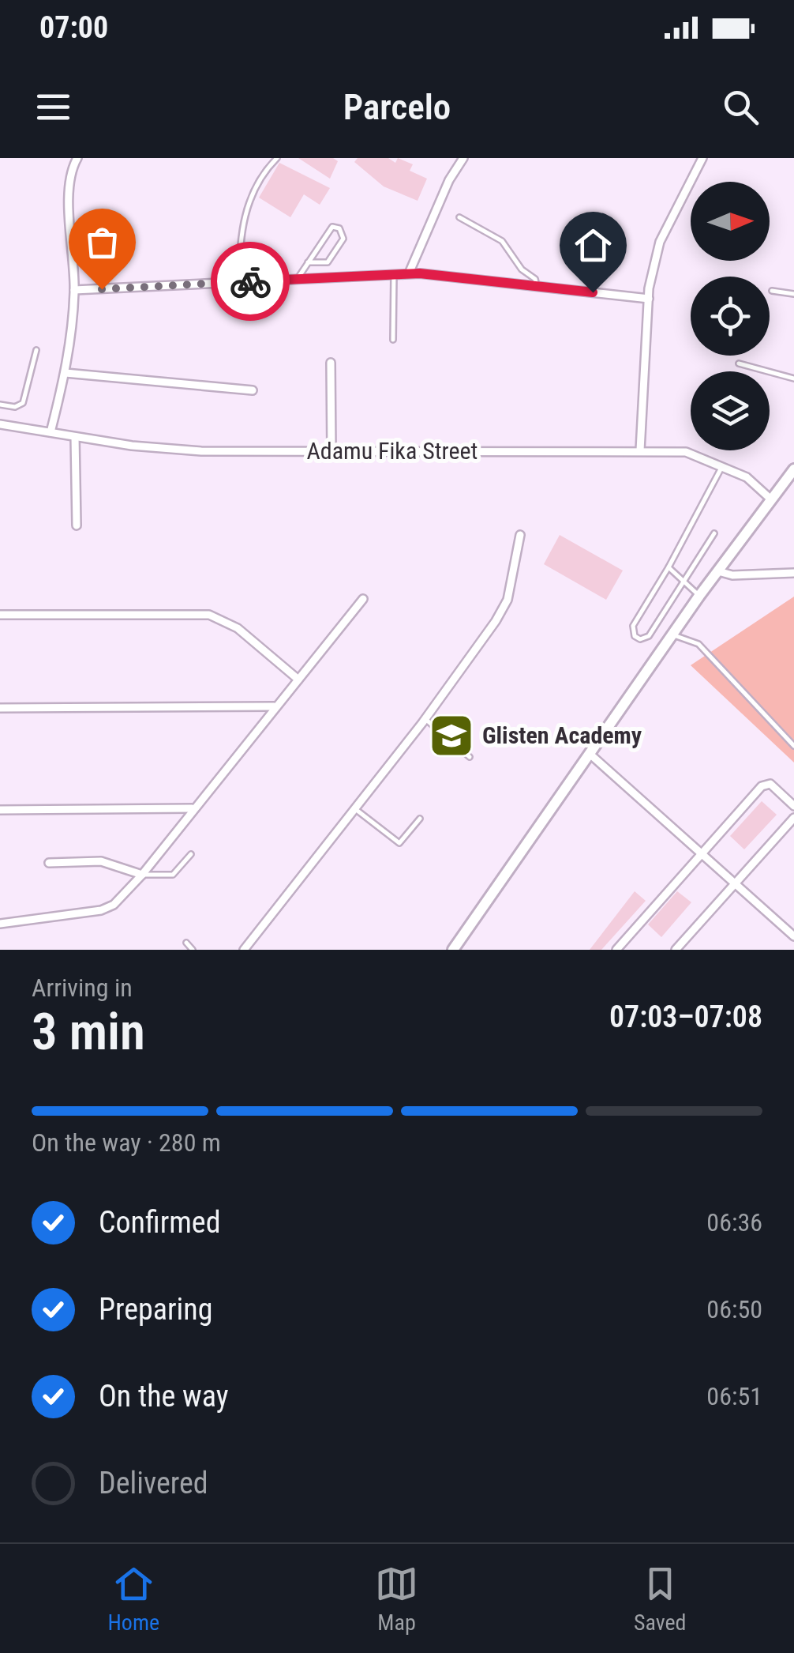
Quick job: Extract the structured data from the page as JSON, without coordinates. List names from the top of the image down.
{
  "streets": {
    "street": ["Adamu Fika Street"]
  },
  "places": {
    "school or university": ["Glisten Academy"]
  },
  "north": "right",
  "page": {
    "status": "07:00",
    "header": "Parcelo",
    "heading": ["3 min", "Arriving in", "07:03–07:08"],
    "bar": "On the way · 280 m",
    "list": [
      ["Confirmed", "06:36"],
      ["Preparing", "06:50"],
      ["On the way", "06:51"],
      "Delivered"
    ],
    "tabs": ["Home", "Map", "Saved"]
  }
}
